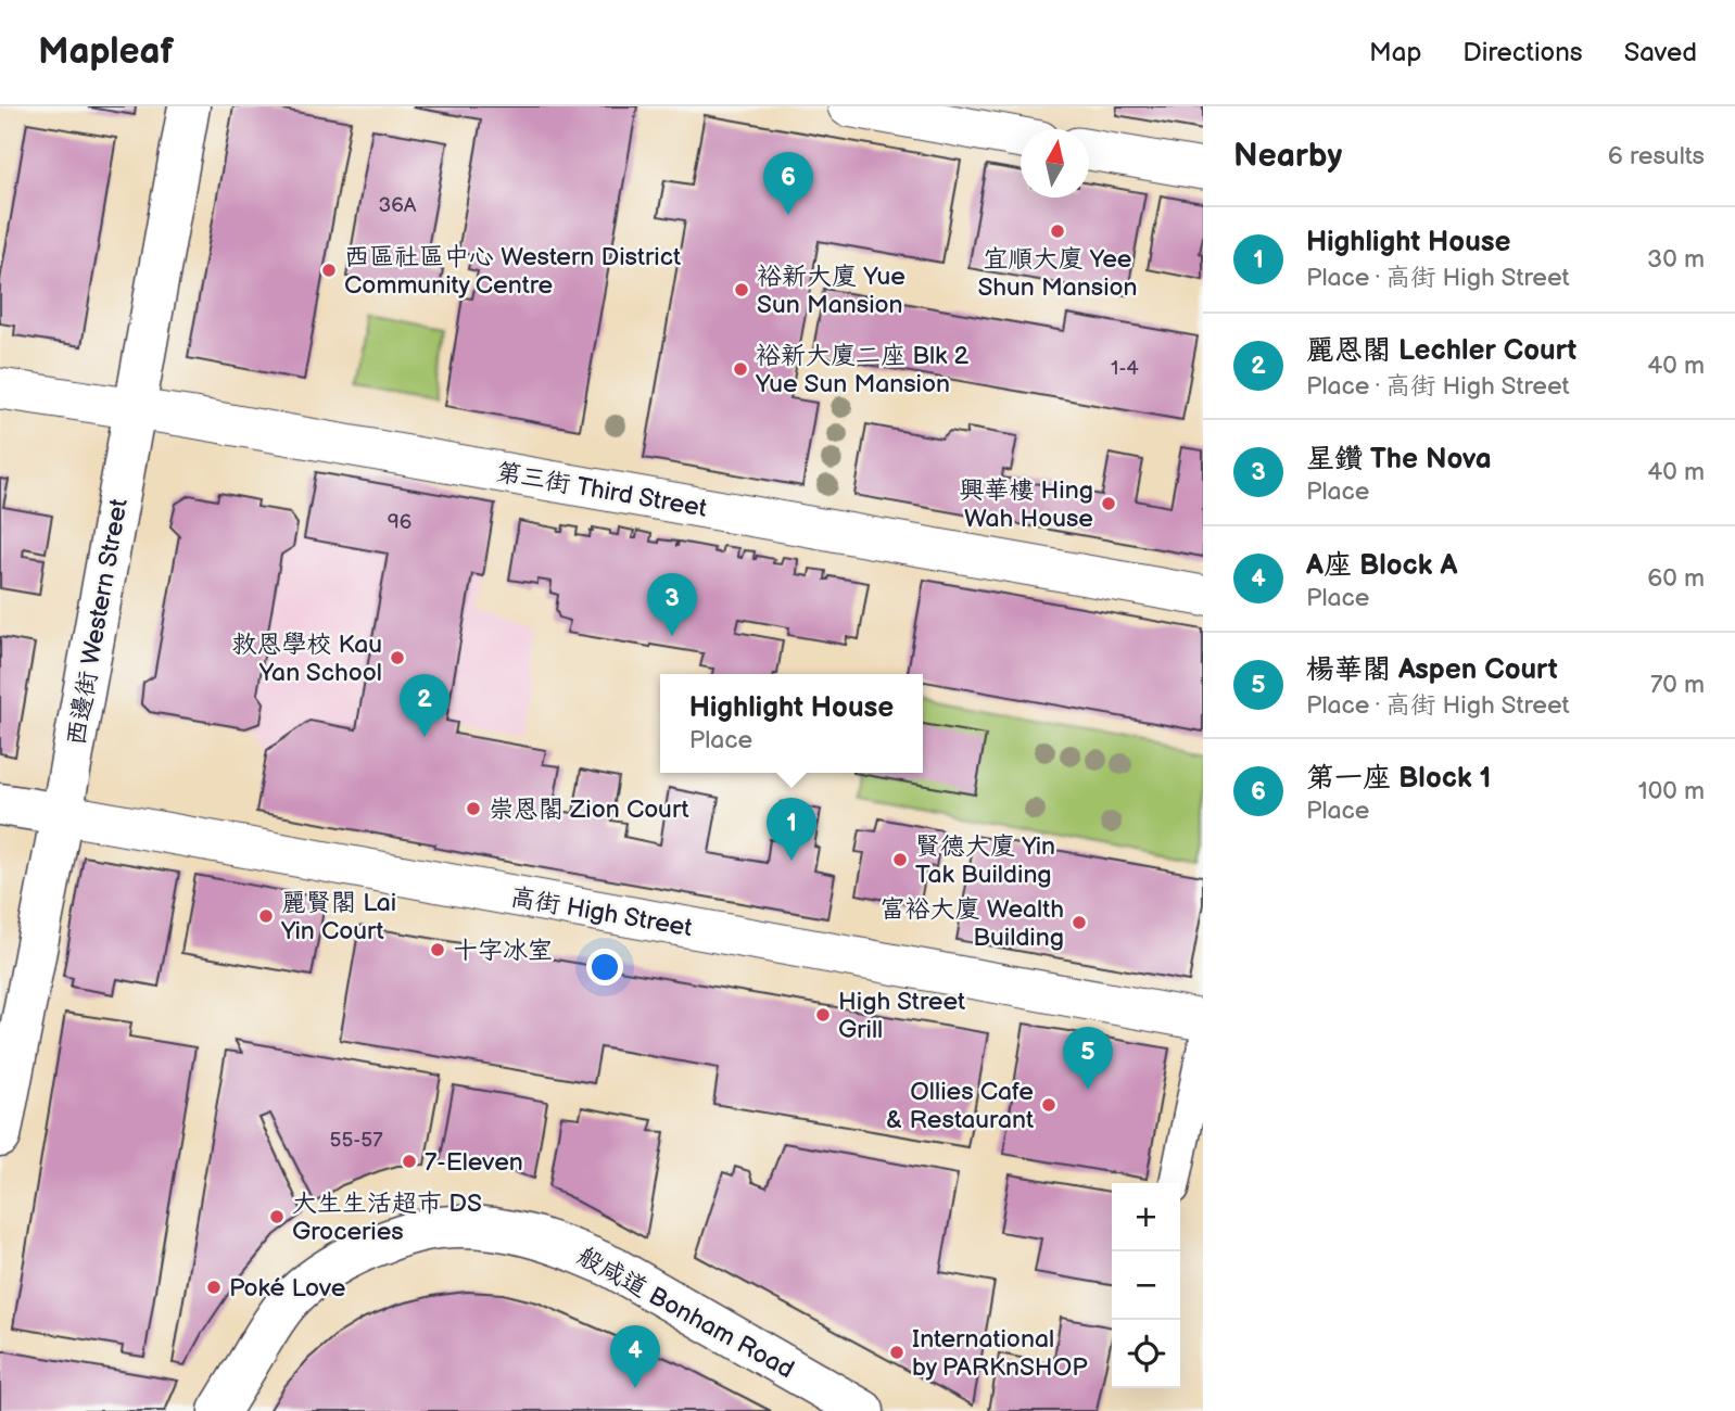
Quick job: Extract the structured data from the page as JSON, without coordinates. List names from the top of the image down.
{
  "streets": {
    "main road": ["西邊街 Western Street", "高街 High Street", "般咸道 Bonham Road"],
    "street": ["第三街 Third Street"]
  },
  "crossings": [
    ["第三街 Third Street", "西邊街 Western Street"],
    ["西邊街 Western Street", "高街 High Street"]
  ],
  "places": [
    "宜順大廈 Yee Shun Mansion",
    "西區社區中心 Western District Community Centre",
    "裕新大廈 Yue Sun Mansion",
    "裕新大廈二座 Blk 2 Yue Sun Mansion",
    "興華樓 Hing Wah House",
    "救恩學校 Kau Yan School",
    "崇恩閣 Zion Court",
    "賢德大廈 Yin Tak Building",
    "麗賢閣 Lai Yin Court",
    "富裕大廈 Wealth Building",
    "十字冰室",
    "High Street Grill",
    "Ollies Cafe & Restaurant",
    "7-Eleven",
    "大生生活超市 DS Groceries",
    "Poké Love",
    "International by PARKnSHOP"
  ],
  "house_numbers": [
    "36A",
    "1-4",
    "96",
    "55-57"
  ],
  "north": "top",
  "page": {
    "header": "Mapleaf",
    "nav": ["Map", "Directions", "Saved"],
    "heading": ["Nearby", "6 results"],
    "pins": [
      "6",
      "3",
      "2",
      "1",
      "5",
      "4"
    ],
    "list": [
      {
        "mark": "1",
        "name": "Highlight House",
        "note": "Place · 高街 High Street",
        "value": "30 m"
      },
      {
        "mark": "2",
        "name": "麗恩閣 Lechler Court",
        "note": "Place · 高街 High Street",
        "value": "40 m"
      },
      {
        "mark": "3",
        "name": "星鑽 The Nova",
        "note": "Place",
        "value": "40 m"
      },
      {
        "mark": "4",
        "name": "A座 Block A",
        "note": "Place",
        "value": "60 m"
      },
      {
        "mark": "5",
        "name": "楊華閣 Aspen Court",
        "note": "Place · 高街 High Street",
        "value": "70 m"
      },
      {
        "mark": "6",
        "name": "第一座 Block 1",
        "note": "Place",
        "value": "100 m"
      }
    ],
    "popup": ["Highlight House", "Place"],
    "map_buttons": ["+", "−"]
  }
}
